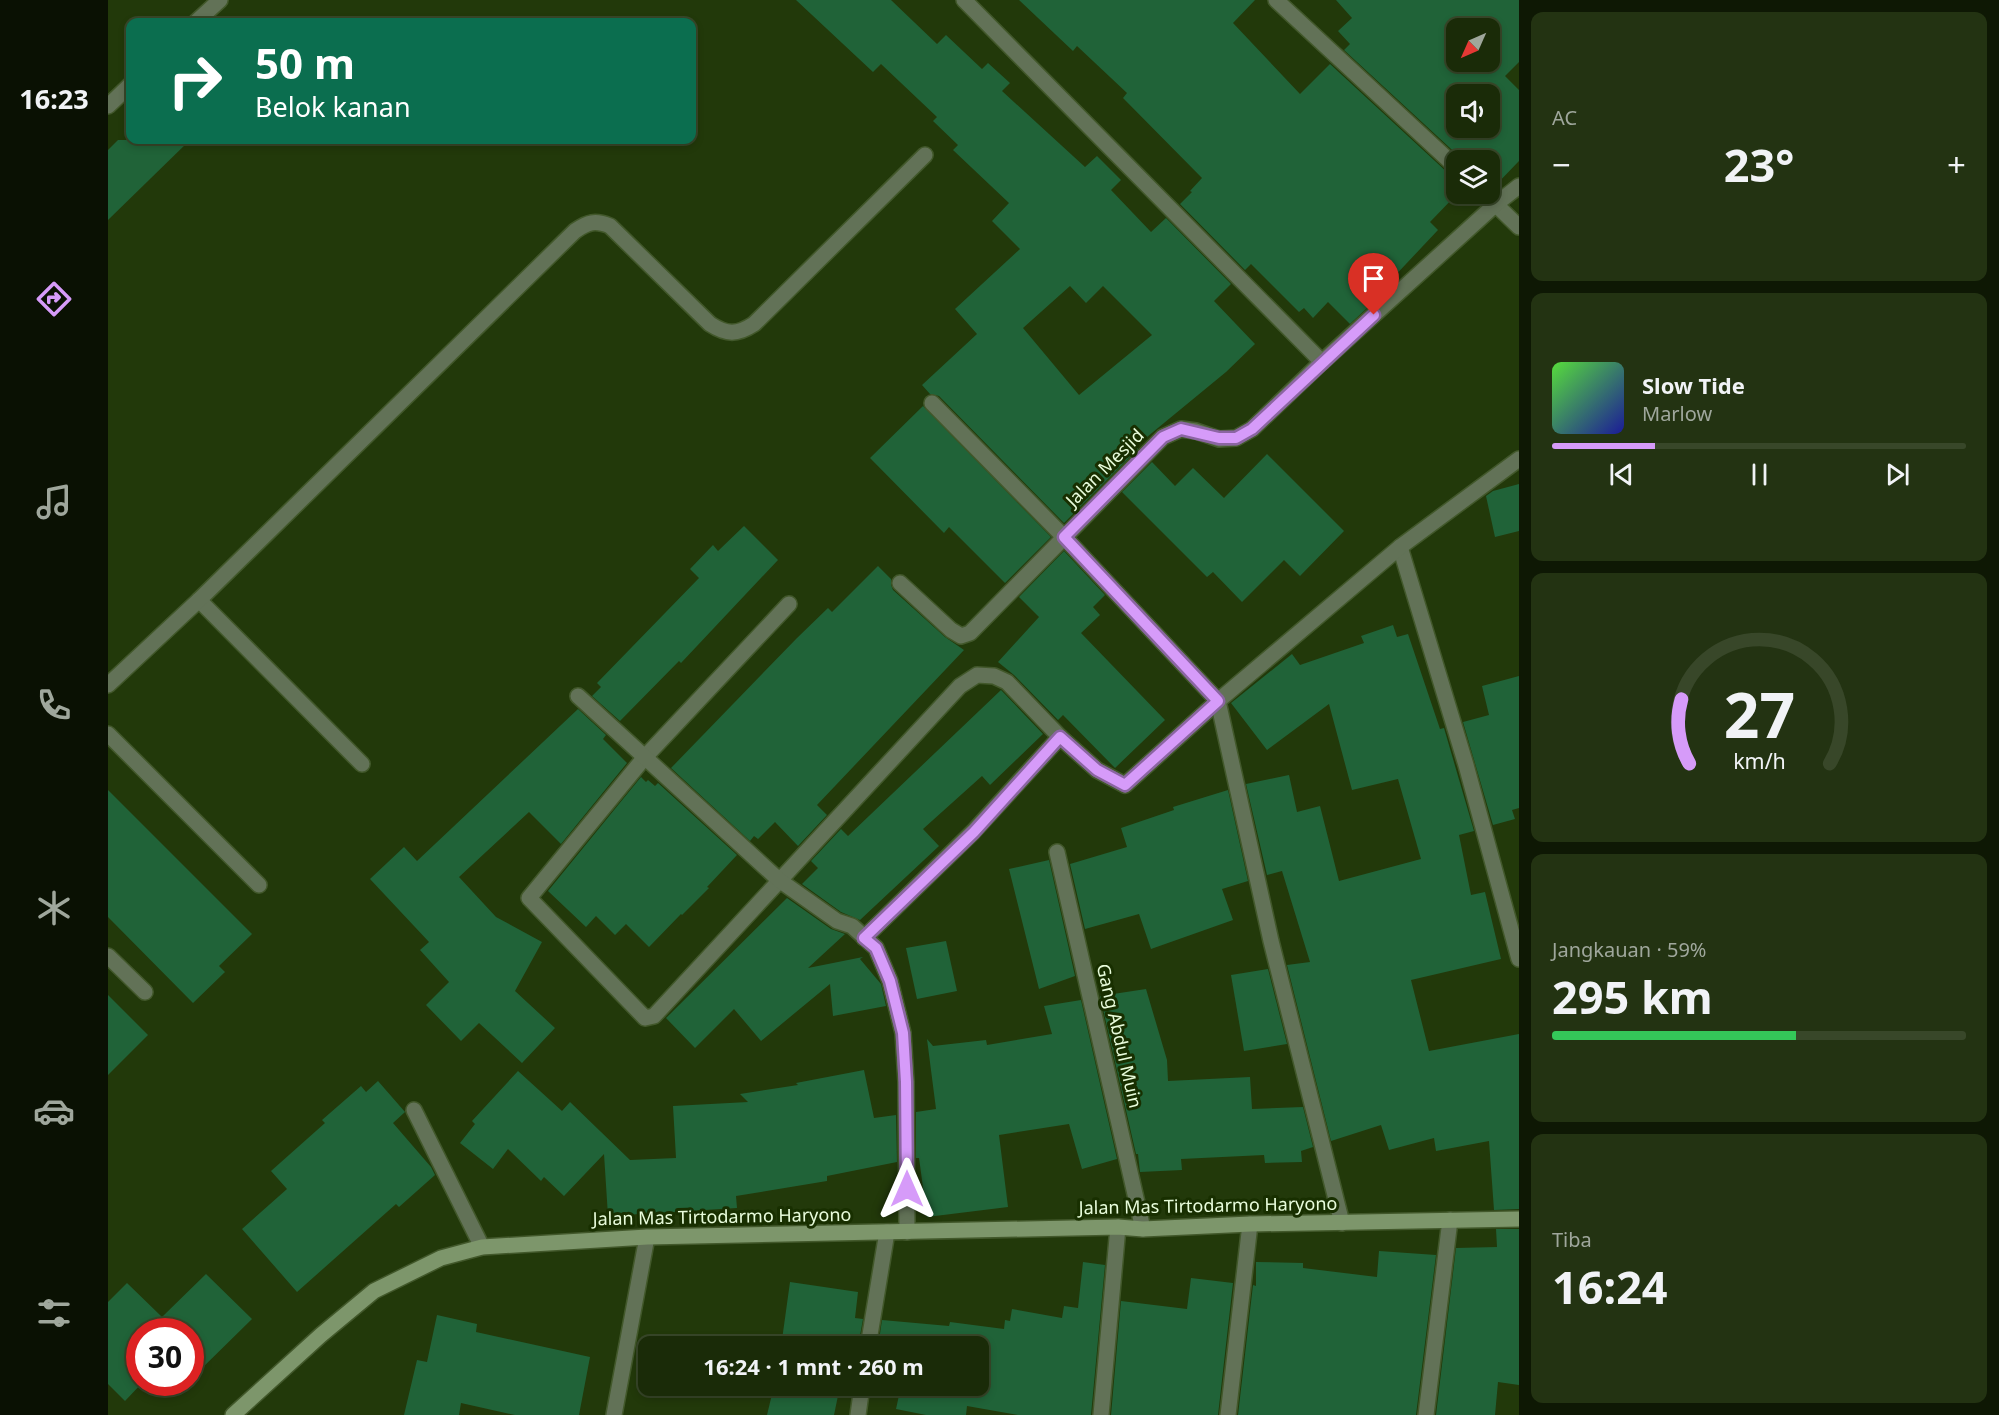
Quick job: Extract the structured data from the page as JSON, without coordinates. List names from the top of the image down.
{
  "streets": {
    "street": ["Jalan Mesjid", "Gang Abdul Muin", "Jalan Mas Tirtodarmo Haryono"]
  },
  "crossings": [
    ["Gang Abdul Muin", "Jalan Mas Tirtodarmo Haryono"]
  ],
  "north": "bottom left",
  "page": {
    "tabs": "16:23",
    "tile": [
      "AC",
      ["Jangkauan · 59%", "295 km"],
      ["Tiba", "16:24"]
    ],
    "turn": ["50 m", "Belok kanan"],
    "heat": ["−", "23°", "+"],
    "song": ["Slow Tide", "Marlow"],
    "limit": "30",
    "trip": "16:24 · 1 mnt · 260 m",
    "gauge": ["27", "km/h"]
  }
}
